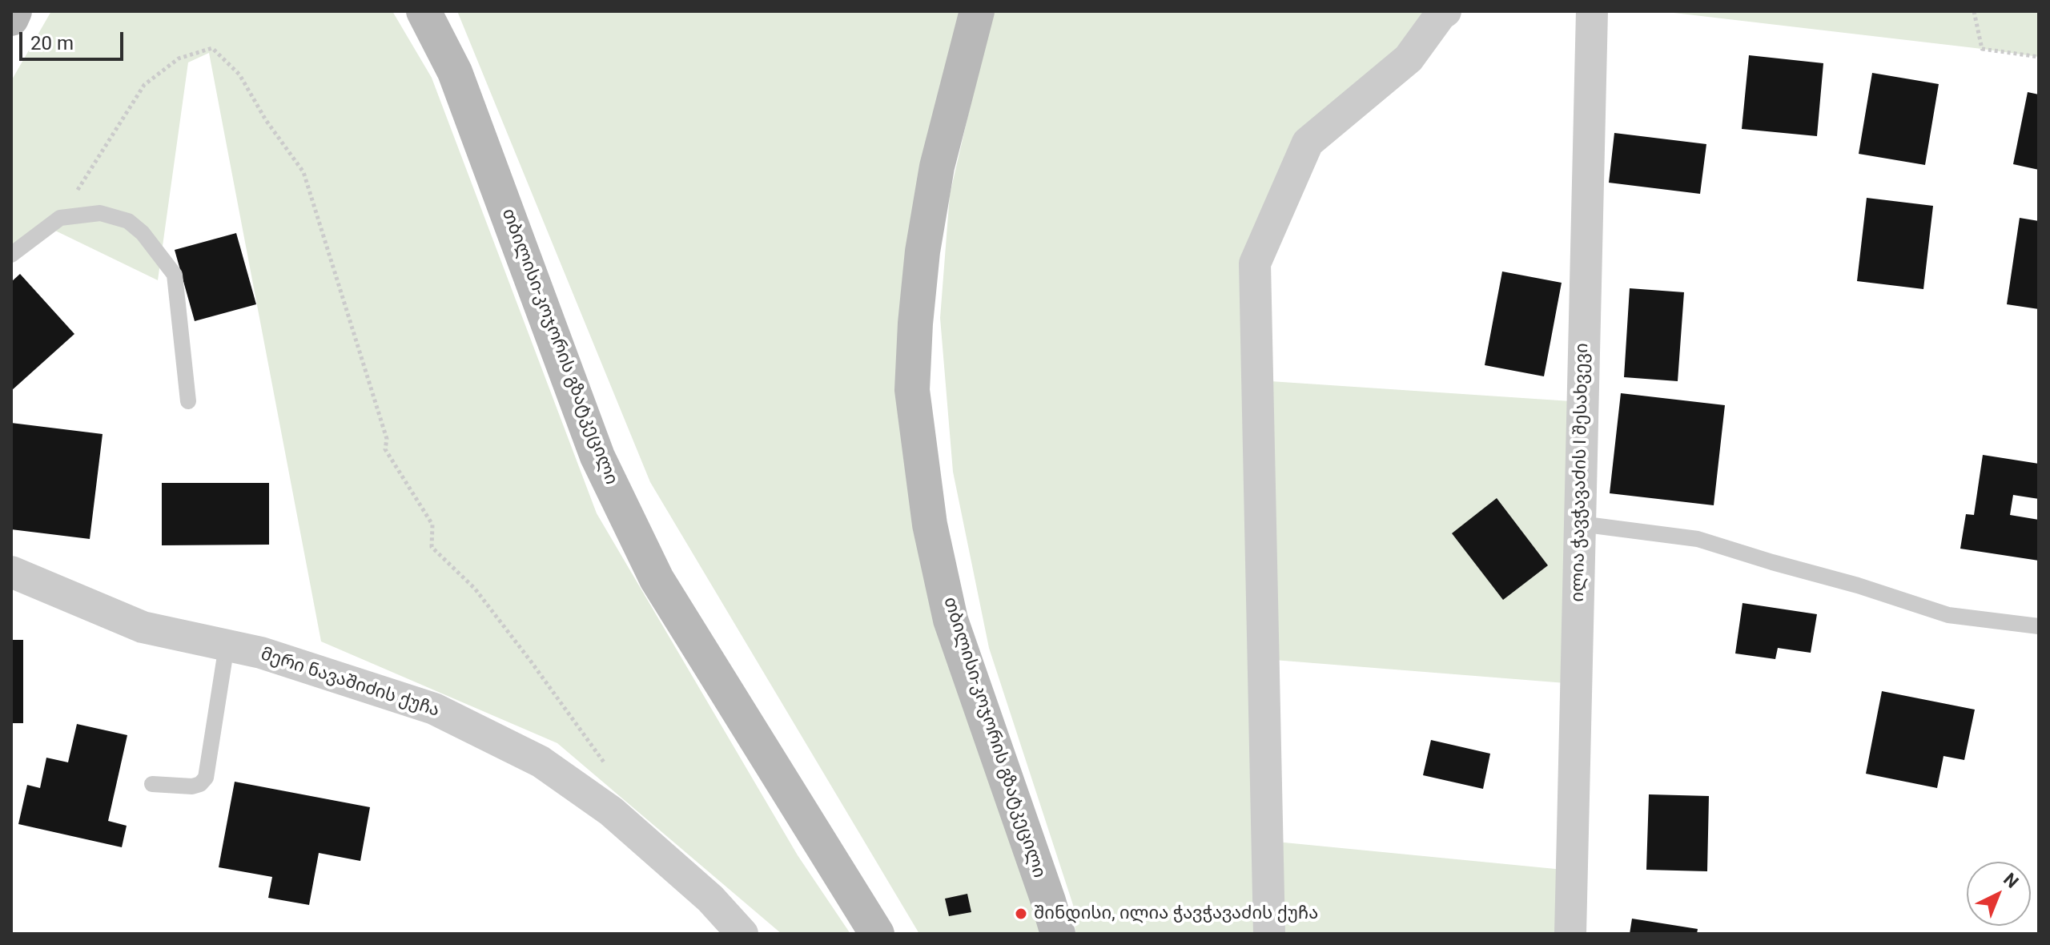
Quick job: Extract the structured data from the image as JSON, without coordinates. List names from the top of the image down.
{
  "streets": {
    "main road": ["თბილისი-კოჯორის გზატკეცილი"],
    "street": ["ილია ჭავჭავაძის I შესახვევი", "მერი ნავაშიძის ქუჩა"]
  },
  "places": ["შინდისი, ილია ჭავჭავაძის ქუჩა"],
  "scale_bar": "20 m",
  "north": "top right"
}
